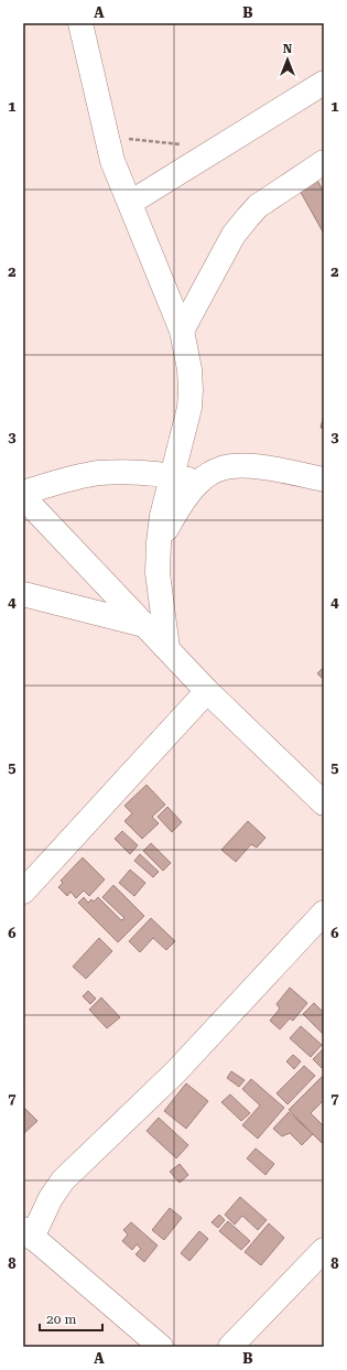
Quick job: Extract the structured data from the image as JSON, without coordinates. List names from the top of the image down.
{
  "scale_bar": "20 m",
  "north": "top",
  "grid": {
    "columns": ["A", "B"],
    "rows": [
      "1",
      "2",
      "3",
      "4",
      "5",
      "6",
      "7",
      "8"
    ]
  }
}
